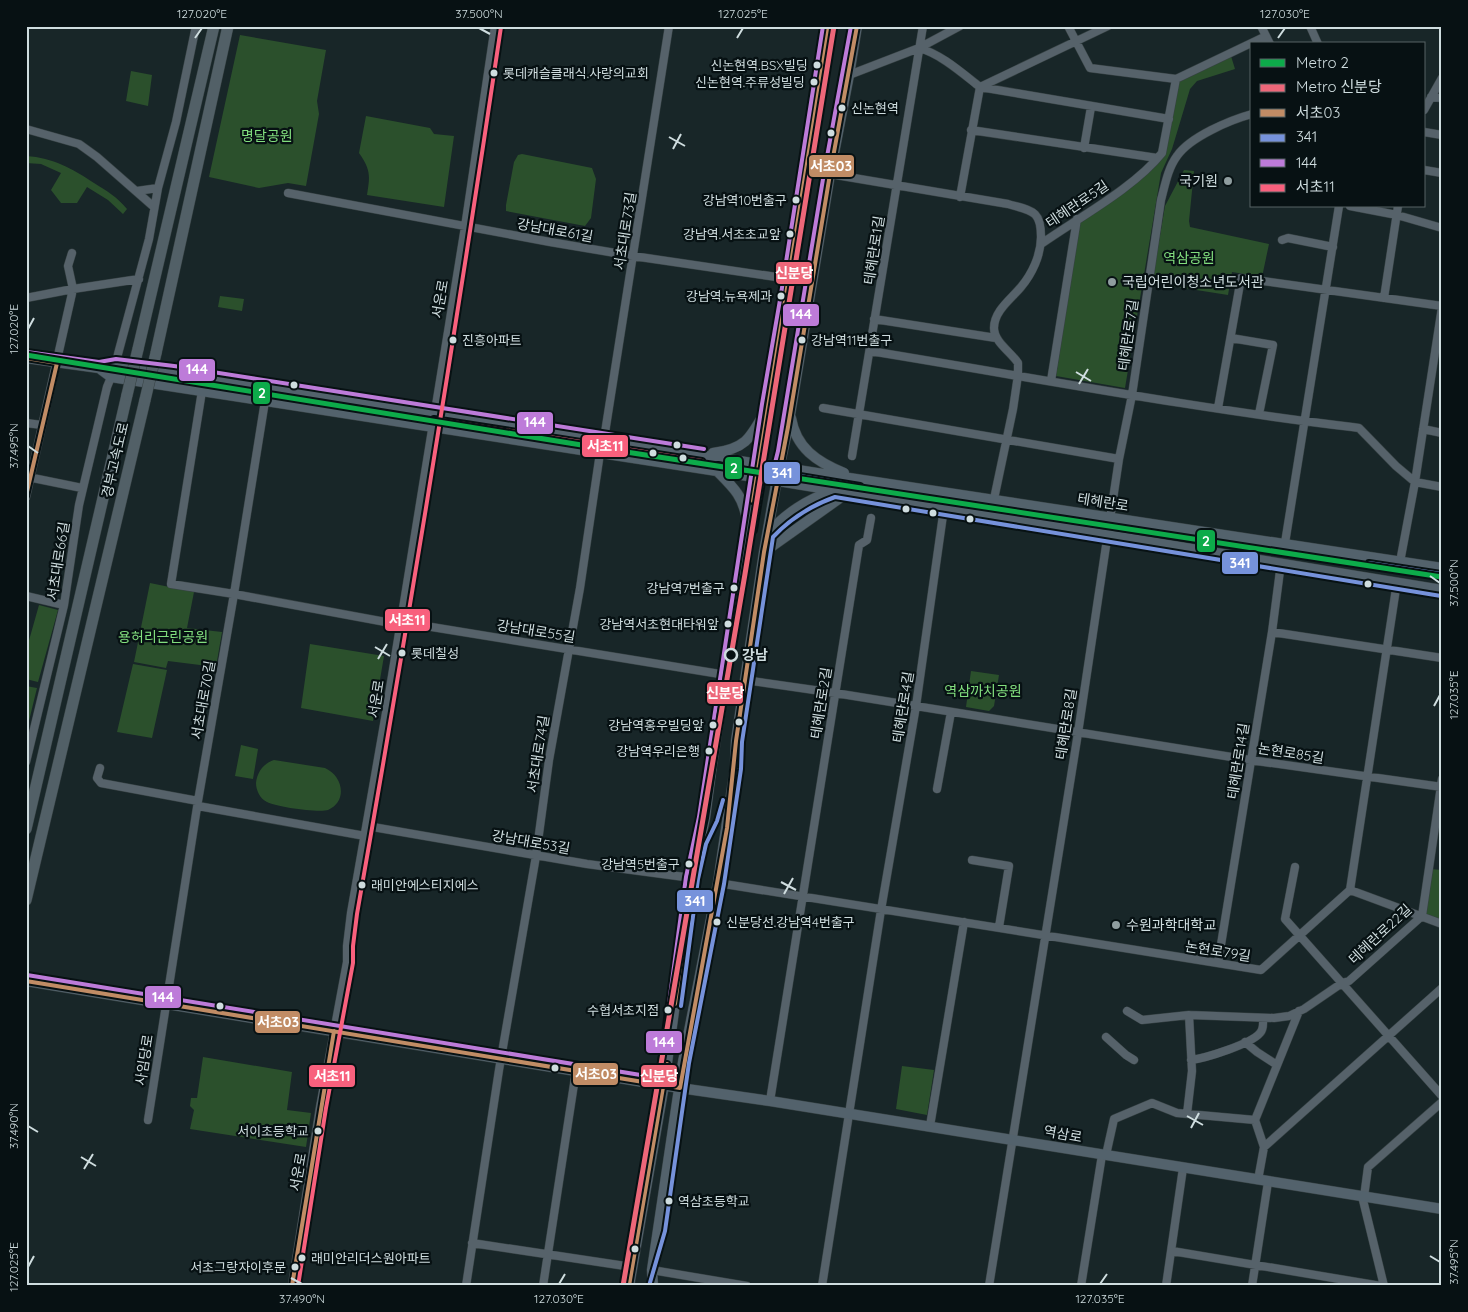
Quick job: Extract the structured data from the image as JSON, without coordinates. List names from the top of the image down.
{
  "streets": {
    "highway": ["경부고속도로"],
    "main road": ["테헤란로", "역삼로"],
    "street": [
      "테헤란로5길",
      "강남대로61길",
      "서초대로73길",
      "테헤란로1길",
      "서운로",
      "테헤란로7길",
      "서초대로66길",
      "강남대로55길",
      "서초대로70길",
      "테헤란로2길",
      "테헤란로4길",
      "테헤란로8길",
      "논현로85길",
      "서초대로74길",
      "테헤란로14길",
      "강남대로53길",
      "테헤란로22길",
      "논현로79길",
      "사임당로"
    ]
  },
  "crossings": [
    ["강남대로61길", "서초대로73길"],
    ["강남대로61길", "서운로"],
    ["서초대로73길", "테헤란로"],
    ["서운로", "테헤란로"],
    ["서운로", "강남대로55길"],
    ["서운로", "강남대로53길"],
    ["테헤란로7길", "테헤란로"],
    ["테헤란로7길", "테헤란로8길"],
    ["테헤란로", "서초대로66길"],
    ["테헤란로", "테헤란로8길"],
    ["강남대로55길", "서초대로70길"],
    ["강남대로55길", "서초대로74길"],
    ["서초대로70길", "사임당로"],
    ["테헤란로2길", "논현로85길"],
    ["테헤란로2길", "논현로79길"],
    ["테헤란로2길", "역삼로"],
    ["테헤란로4길", "논현로85길"],
    ["테헤란로4길", "논현로79길"],
    ["테헤란로4길", "역삼로"],
    ["테헤란로8길", "논현로85길"],
    ["테헤란로8길", "논현로79길"],
    ["테헤란로8길", "역삼로"],
    ["논현로85길", "테헤란로14길"],
    ["논현로85길", "테헤란로22길"],
    ["서초대로74길", "강남대로53길"],
    ["테헤란로14길", "논현로79길"]
  ],
  "parks": [
    "명달공원",
    "역삼공원",
    "용허리근린공원",
    "역삼까치공원"
  ],
  "places": [
    "신논현역.BSX빌딩",
    "롯데캐슬클래식.사랑의교회",
    "신논현역.주류성빌딩",
    "신논현역",
    "국기원",
    "강남역10번출구",
    "강남역.서초초교앞",
    "국립어린이청소년도서관",
    "강남역.뉴욕제과",
    "진흥아파트",
    "강남역11번출구",
    "강남역7번출구",
    "강남역서초현대타워앞",
    "롯데칠성",
    "강남",
    "강남역홍우빌딩앞",
    "강남역우리은행",
    "강남역5번출구",
    "래미안에스티지에스",
    "신분당선.강남역4번출구",
    "수원과학대학교",
    "수협서초지점",
    "서이초등학교",
    "역삼초등학교",
    "래미안리더스원아파트",
    "서초그랑자이후문"
  ],
  "lines": [
    "metro line 신분당",
    "transit line 서초03",
    "transit line 144",
    "transit line 서초11",
    "metro line 2",
    "transit line 341"
  ],
  "legend": [
    "Metro 2",
    "Metro 신분당",
    "서초03",
    "341",
    "144",
    "서초11"
  ],
  "coordinates": [
    "127.020°E",
    "37.500°N",
    "127.025°E",
    "127.030°E",
    "37.495°N",
    "127.035°E",
    "37.490°N"
  ]
}
